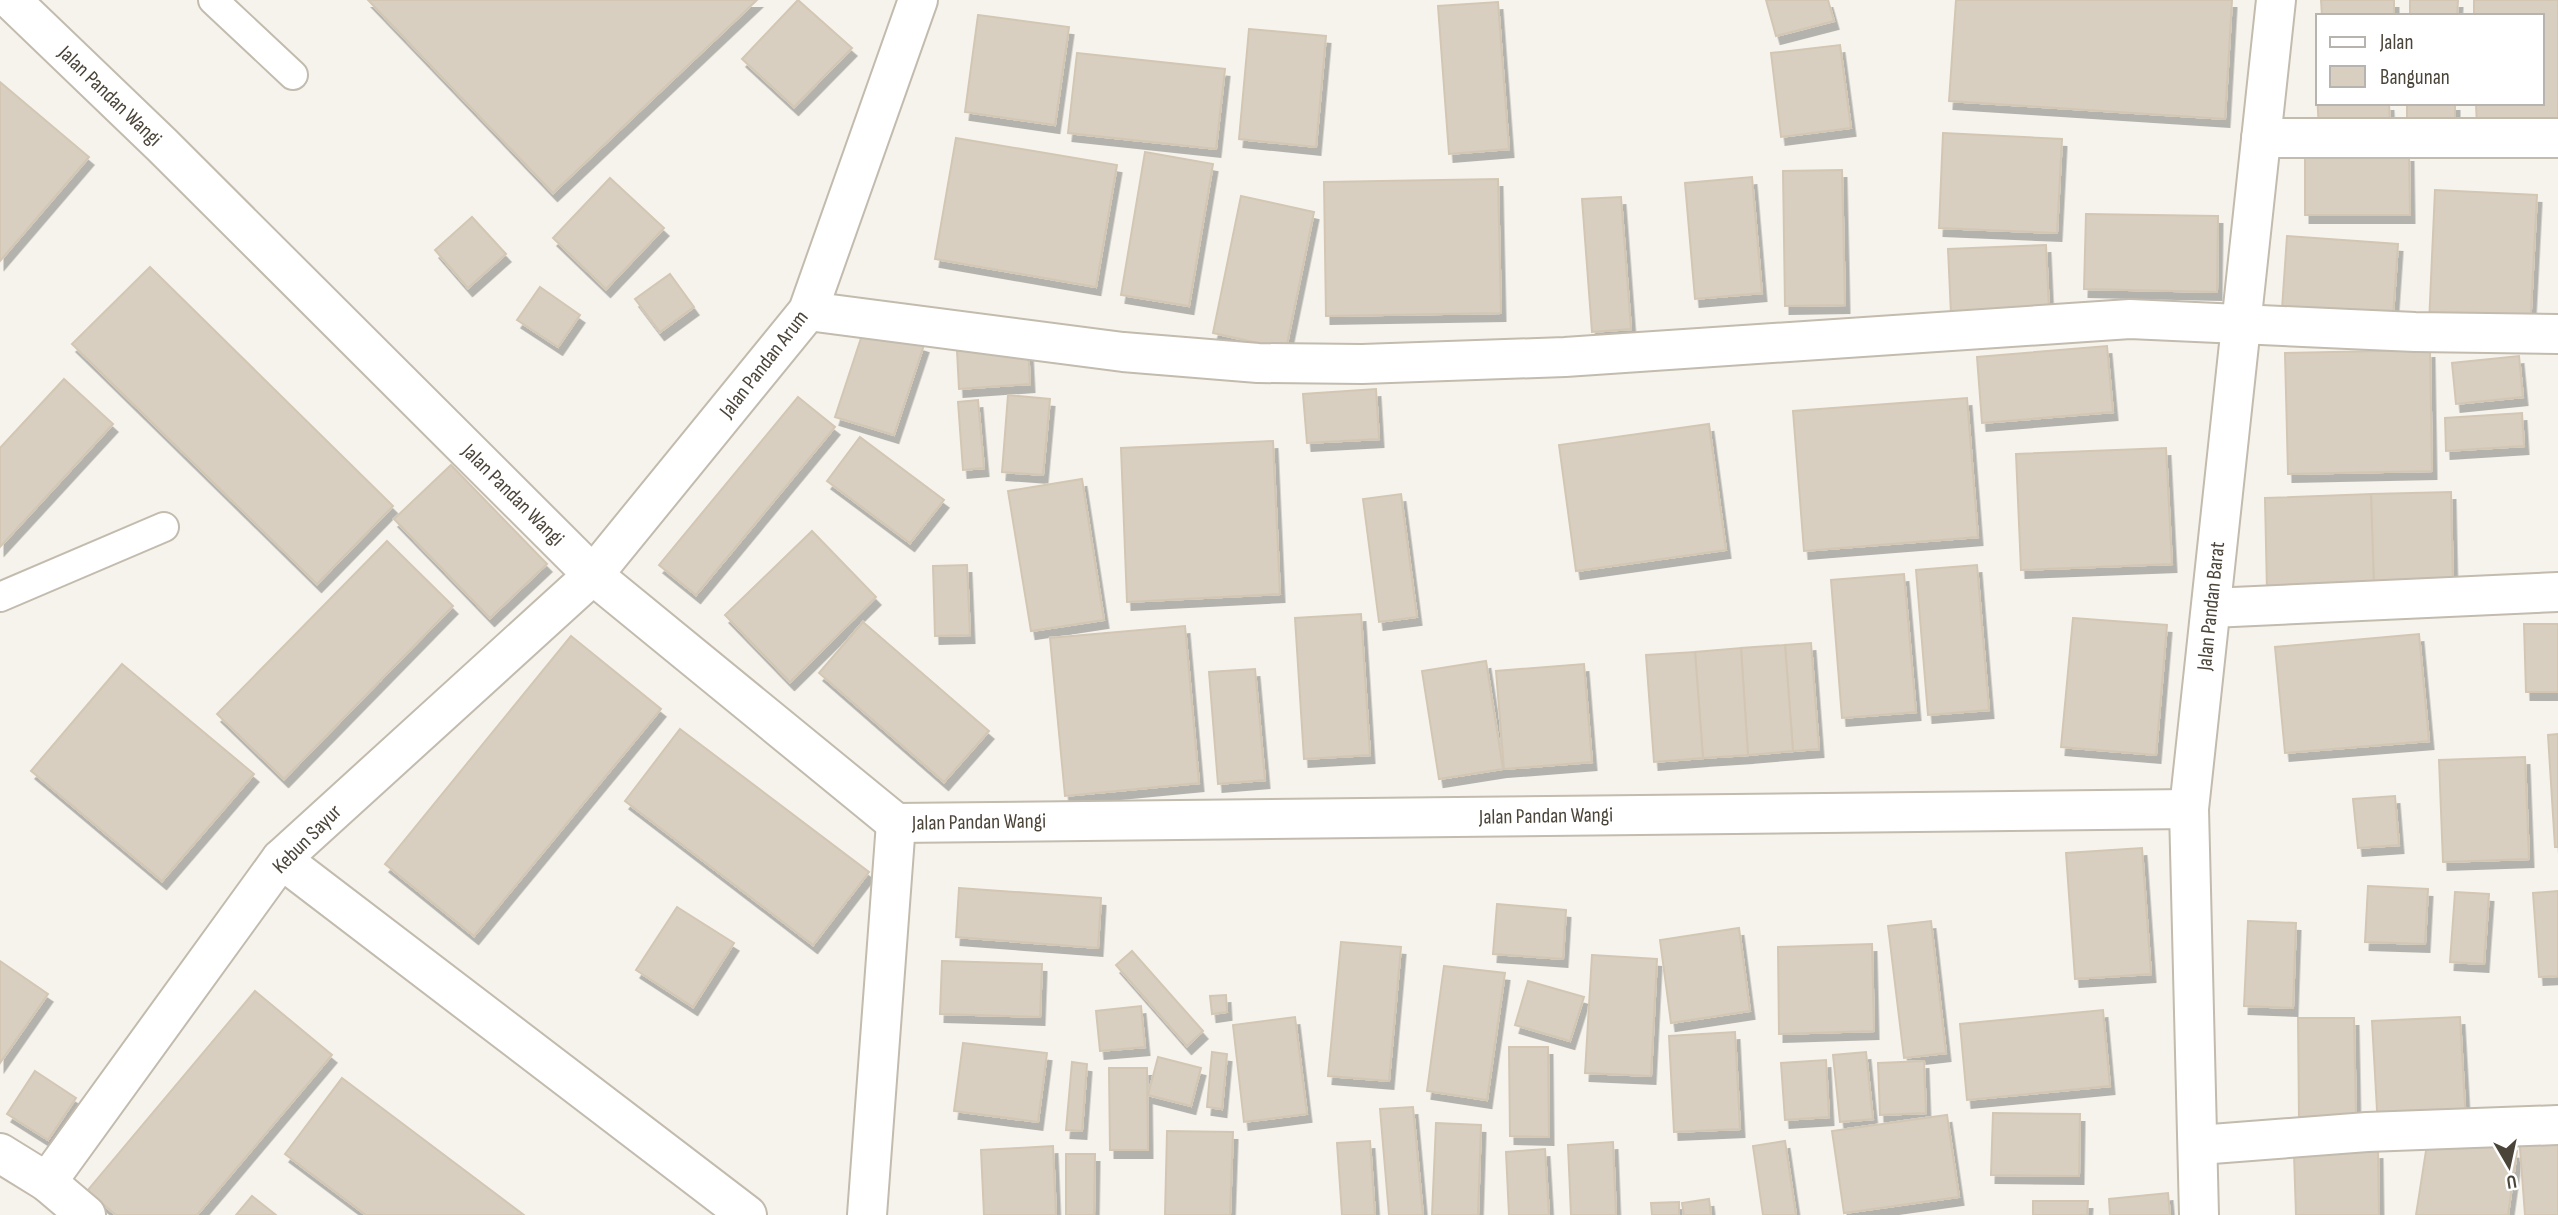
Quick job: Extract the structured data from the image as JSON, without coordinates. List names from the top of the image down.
{
  "streets": {
    "street": [
      "Jalan Pandan Wangi",
      "Jalan Pandan Arum",
      "Jalan Pandan Barat",
      "Kebun Sayur"
    ]
  },
  "crossings": [
    ["Jalan Pandan Wangi", "Jalan Pandan Arum"],
    ["Jalan Pandan Wangi", "Jalan Pandan Barat"],
    ["Jalan Pandan Wangi", "Kebun Sayur"],
    ["Jalan Pandan Arum", "Kebun Sayur"]
  ],
  "legend": ["Jalan", "Bangunan"],
  "north": "bottom"
}
